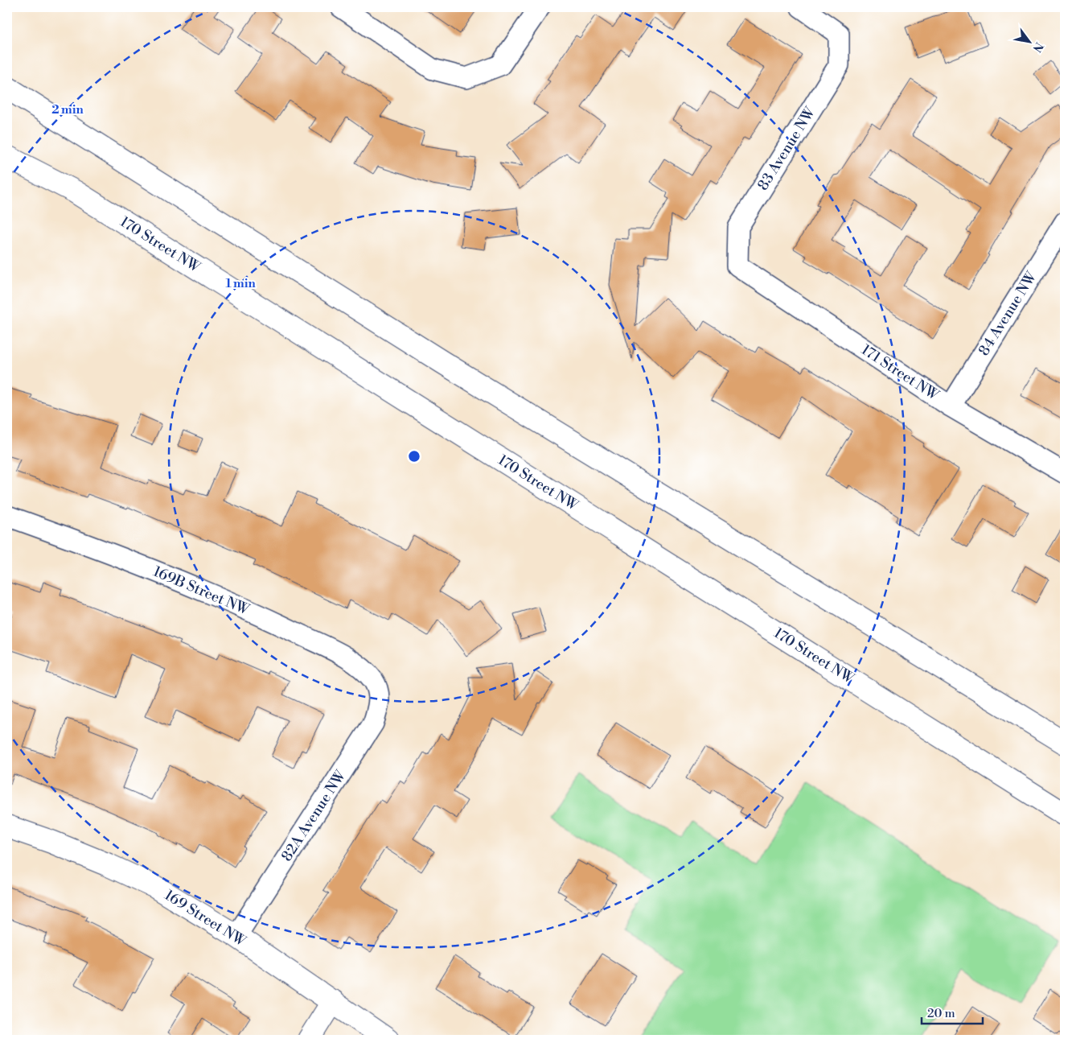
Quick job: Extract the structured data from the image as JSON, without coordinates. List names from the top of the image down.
{
  "streets": {
    "main road": ["170 Street NW", "169 Street NW"],
    "street": [
      "83 Avenue NW",
      "84 Avenue NW",
      "171 Street NW",
      "169B Street NW",
      "82A Avenue NW"
    ]
  },
  "crossings": [
    ["83 Avenue NW", "171 Street NW"],
    ["84 Avenue NW", "171 Street NW"],
    ["169B Street NW", "82A Avenue NW"],
    ["82A Avenue NW", "169 Street NW"]
  ],
  "scale_bar": "20 m",
  "north": "bottom right",
  "rings": ["2 min", "1 min"]
}
